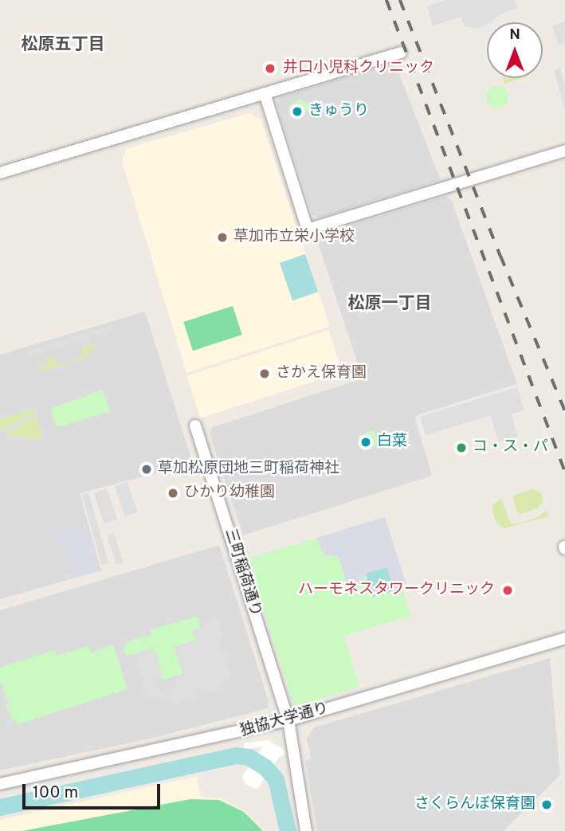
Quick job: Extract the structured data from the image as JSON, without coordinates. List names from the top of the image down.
{
  "streets": {
    "street": ["三町稲荷通り", "独協大学通り"]
  },
  "crossings": [
    ["三町稲荷通り", "独協大学通り"]
  ],
  "districts": ["松原五丁目", "松原一丁目"],
  "places": [
    "井口小児科クリニック",
    "きゅうり",
    "草加市立栄小学校",
    "さかえ保育園",
    "白菜",
    "コ・ス・パ",
    "草加松原団地三町稲荷神社",
    "ひかり幼稚園",
    "ハーモネスタワークリニック",
    "さくらんぼ保育園"
  ],
  "scale_bar": "100 m",
  "north": "top"
}
